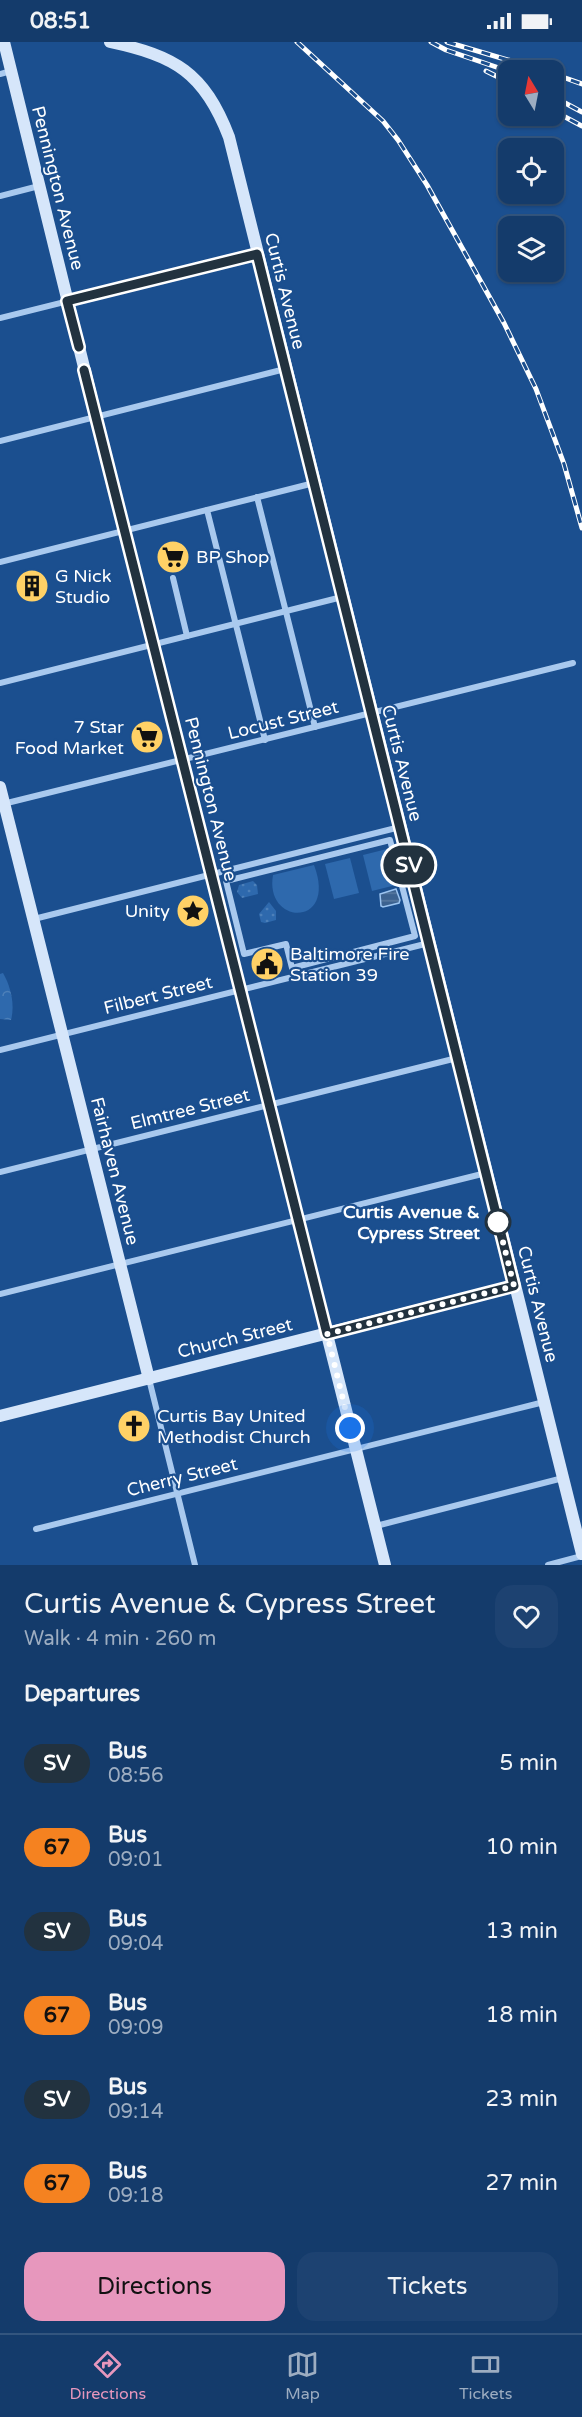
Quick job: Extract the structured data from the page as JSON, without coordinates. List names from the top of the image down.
{
  "streets": {
    "main road": [
      "Pennington Avenue",
      "Curtis Avenue",
      "Fairhaven Avenue",
      "Church Street"
    ],
    "street": [
      "Locust Street",
      "Filbert Street",
      "Elmtree Street",
      "Cherry Street"
    ]
  },
  "crossings": [
    ["Pennington Avenue", "Locust Street"],
    ["Pennington Avenue", "Filbert Street"],
    ["Pennington Avenue", "Elmtree Street"],
    ["Pennington Avenue", "Church Street"],
    ["Pennington Avenue", "Cherry Street"],
    ["Curtis Avenue", "Locust Street"],
    ["Curtis Avenue", "Filbert Street"],
    ["Curtis Avenue", "Elmtree Street"],
    ["Curtis Avenue", "Church Street"],
    ["Curtis Avenue", "Cherry Street"],
    ["Locust Street", "Fairhaven Avenue"],
    ["Filbert Street", "Fairhaven Avenue"],
    ["Elmtree Street", "Fairhaven Avenue"],
    ["Fairhaven Avenue", "Church Street"],
    ["Fairhaven Avenue", "Cherry Street"]
  ],
  "places": {
    "supermarket": ["BP Shop", "7 Star Food Market"],
    "building": ["G Nick Studio"],
    "place": ["Unity"],
    "public building": ["Baltimore Fire Station 39"],
    "other": ["Curtis Avenue & Cypress Street"],
    "church": ["Curtis Bay United Methodist Church"]
  },
  "lines": ["bus line SV"],
  "north": "top",
  "page": {
    "status": "08:51",
    "on_map": "SV",
    "heading": [
      ["Curtis Avenue & Cypress Street", "Walk · 4 min · 260 m"],
      "Departures"
    ],
    "list": [
      {
        "mark": "SV",
        "name": "Bus",
        "note": "08:56",
        "value": "5 min"
      },
      {
        "mark": "67",
        "name": "Bus",
        "note": "09:01",
        "value": "10 min"
      },
      {
        "mark": "SV",
        "name": "Bus",
        "note": "09:04",
        "value": "13 min"
      },
      {
        "mark": "67",
        "name": "Bus",
        "note": "09:09",
        "value": "18 min"
      },
      {
        "mark": "SV",
        "name": "Bus",
        "note": "09:14",
        "value": "23 min"
      },
      {
        "mark": "67",
        "name": "Bus",
        "note": "09:18",
        "value": "27 min"
      }
    ],
    "buttons": ["Directions", "Tickets"],
    "tabs": ["Directions", "Map", "Tickets"]
  }
}
